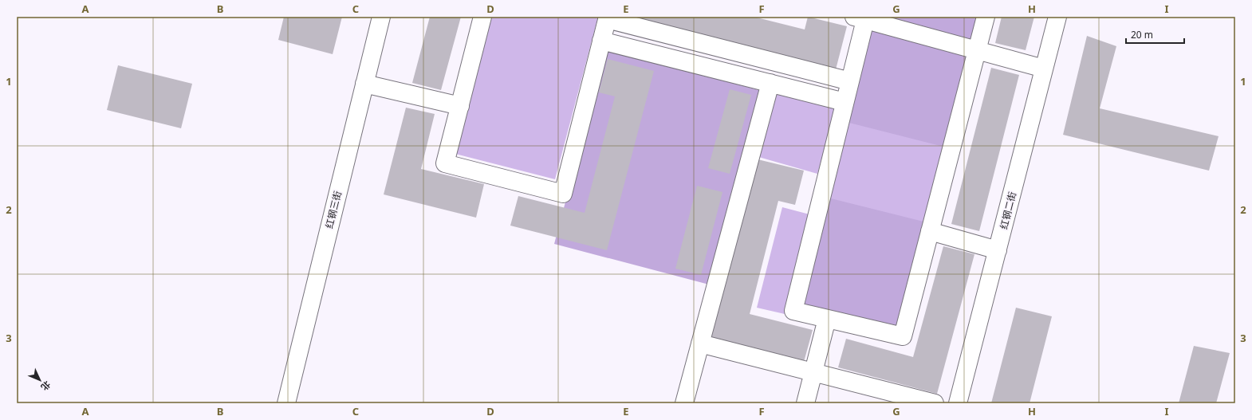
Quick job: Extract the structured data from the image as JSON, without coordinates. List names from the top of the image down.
{
  "streets": {
    "street": ["红钢三街", "红钢二街"]
  },
  "scale_bar": "20 m",
  "north": "bottom right",
  "grid": {
    "columns": [
      "A",
      "B",
      "C",
      "D",
      "E",
      "F",
      "G",
      "H",
      "I"
    ],
    "rows": ["1", "2", "3"]
  }
}
